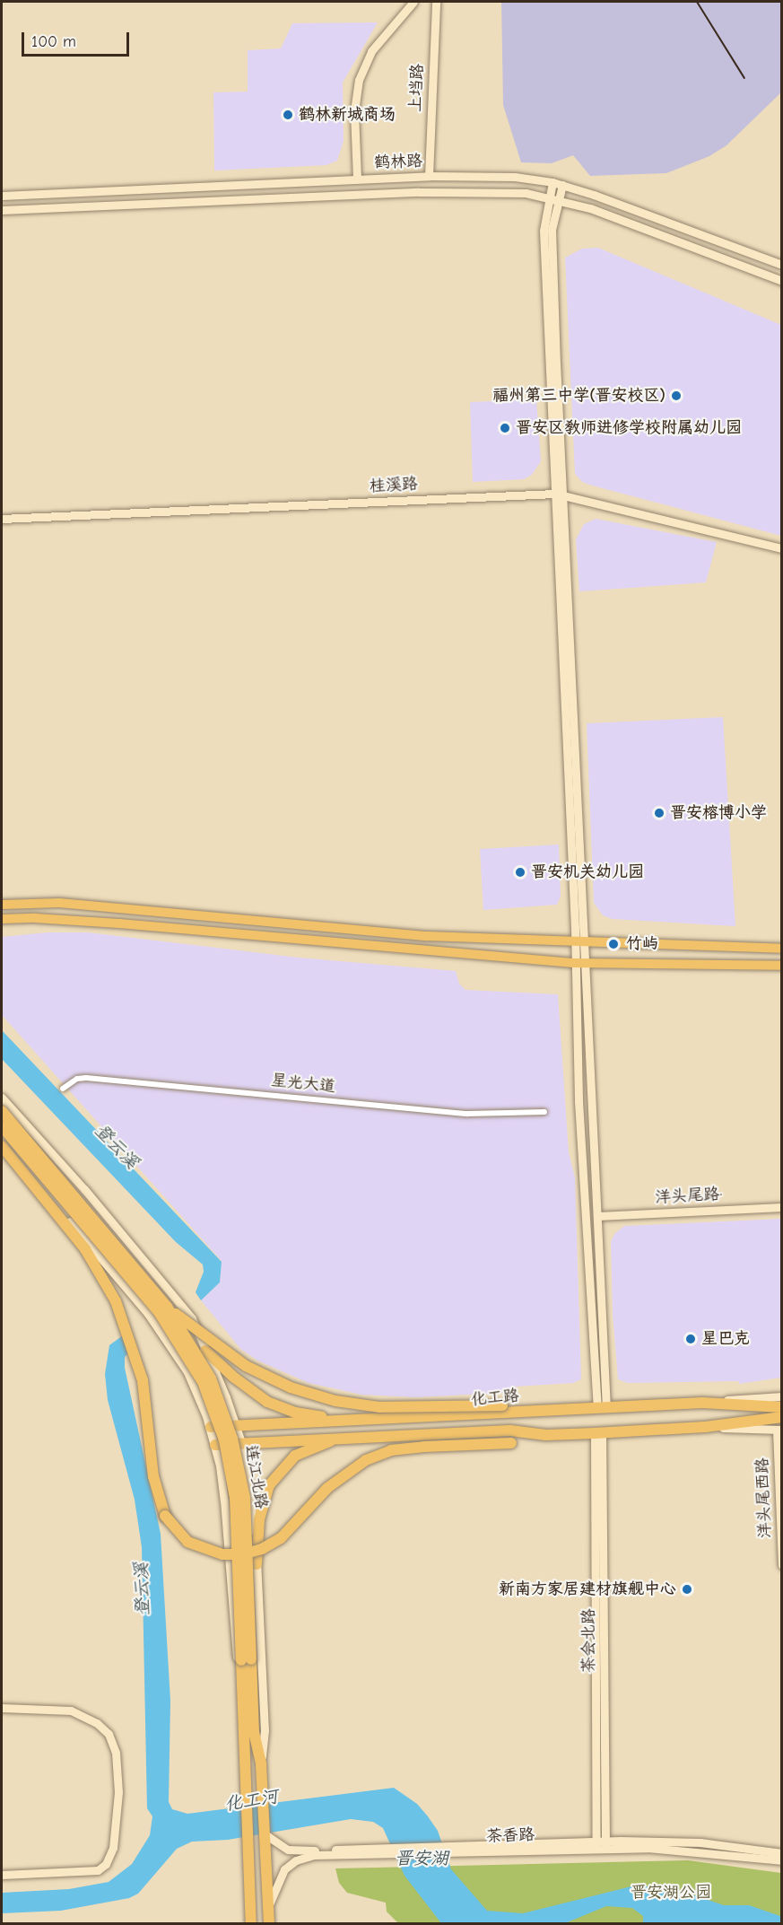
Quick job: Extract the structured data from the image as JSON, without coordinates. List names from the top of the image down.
{
  "streets": {
    "highway": ["化工路", "连江北路"],
    "main road": [
      "上垱路",
      "鹤林路",
      "桂溪路",
      "洋头尾路·",
      "洋头尾西路",
      "茶会北路",
      "茶香路"
    ],
    "street": ["星光大道"]
  },
  "crossings": [
    ["上垱路", "鹤林路"],
    ["化工路", "茶会北路"],
    ["连江北路", "茶香路"],
    ["茶会北路", "茶香路"]
  ],
  "water": ["登云溪", "化工河", "晋安湖"],
  "parks": ["晋安湖公园"],
  "places": [
    "鹤林新城商场",
    "福州第三中学(晋安校区)",
    "晋安区教师进修学校附属幼儿园",
    "晋安榕博小学",
    "晋安机关幼儿园",
    "竹屿",
    "星巴克",
    "新南方家居建材旗舰中心"
  ],
  "scale_bar": "100 m"
}
